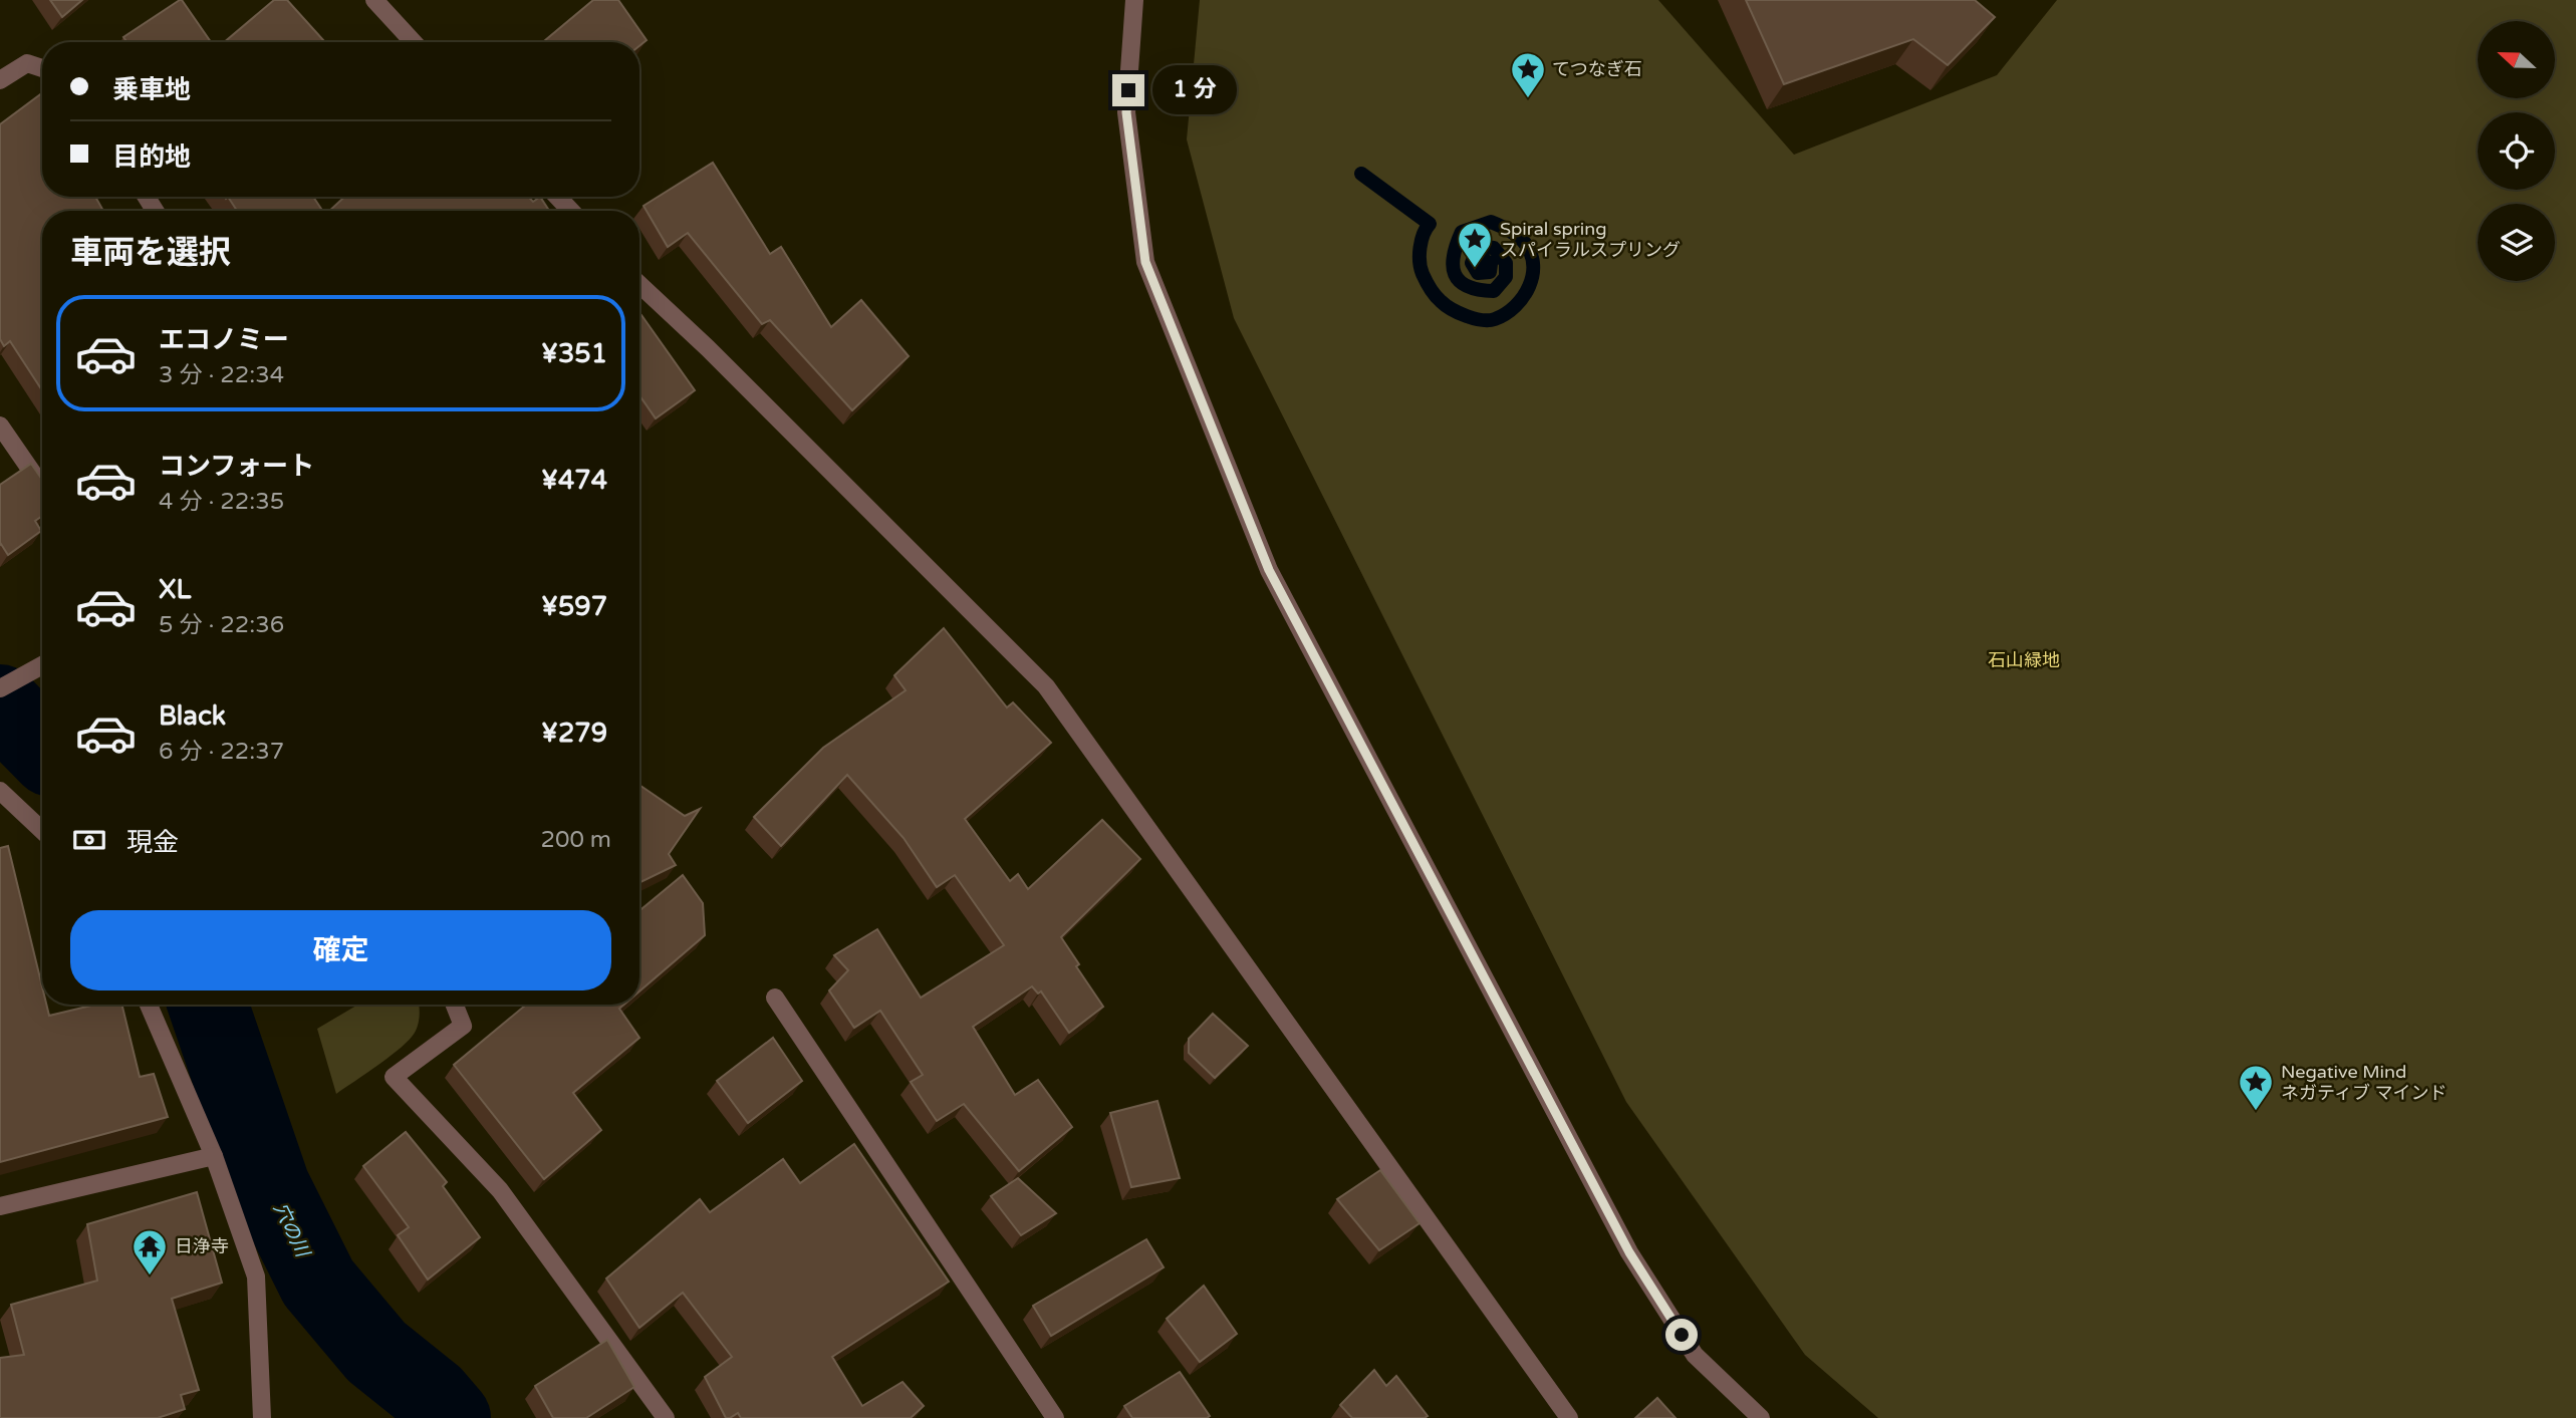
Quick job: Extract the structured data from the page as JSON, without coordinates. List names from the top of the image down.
{
  "water": ["穴の川"],
  "parks": ["石山緑地"],
  "places": {
    "place": ["てつなぎ石", "Spiral spring スパイラルスプリング", "Negative Mind ネガティブ マインド"],
    "temple": ["日浄寺"]
  },
  "north": "left",
  "page": {
    "banner": ["乗車地", "目的地"],
    "bubble": "1 分",
    "heading": "車両を選択",
    "list": [
      {
        "name": "エコノミー",
        "note": "3 分 · 22:34",
        "value": "¥351"
      },
      {
        "name": "コンフォート",
        "note": "4 分 · 22:35",
        "value": "¥474"
      },
      {
        "name": "XL",
        "note": "5 分 · 22:36",
        "value": "¥597"
      },
      {
        "name": "Black",
        "note": "6 分 · 22:37",
        "value": "¥279"
      }
    ],
    "pay": ["現金", "200 m"],
    "buttons": "確定"
  }
}
